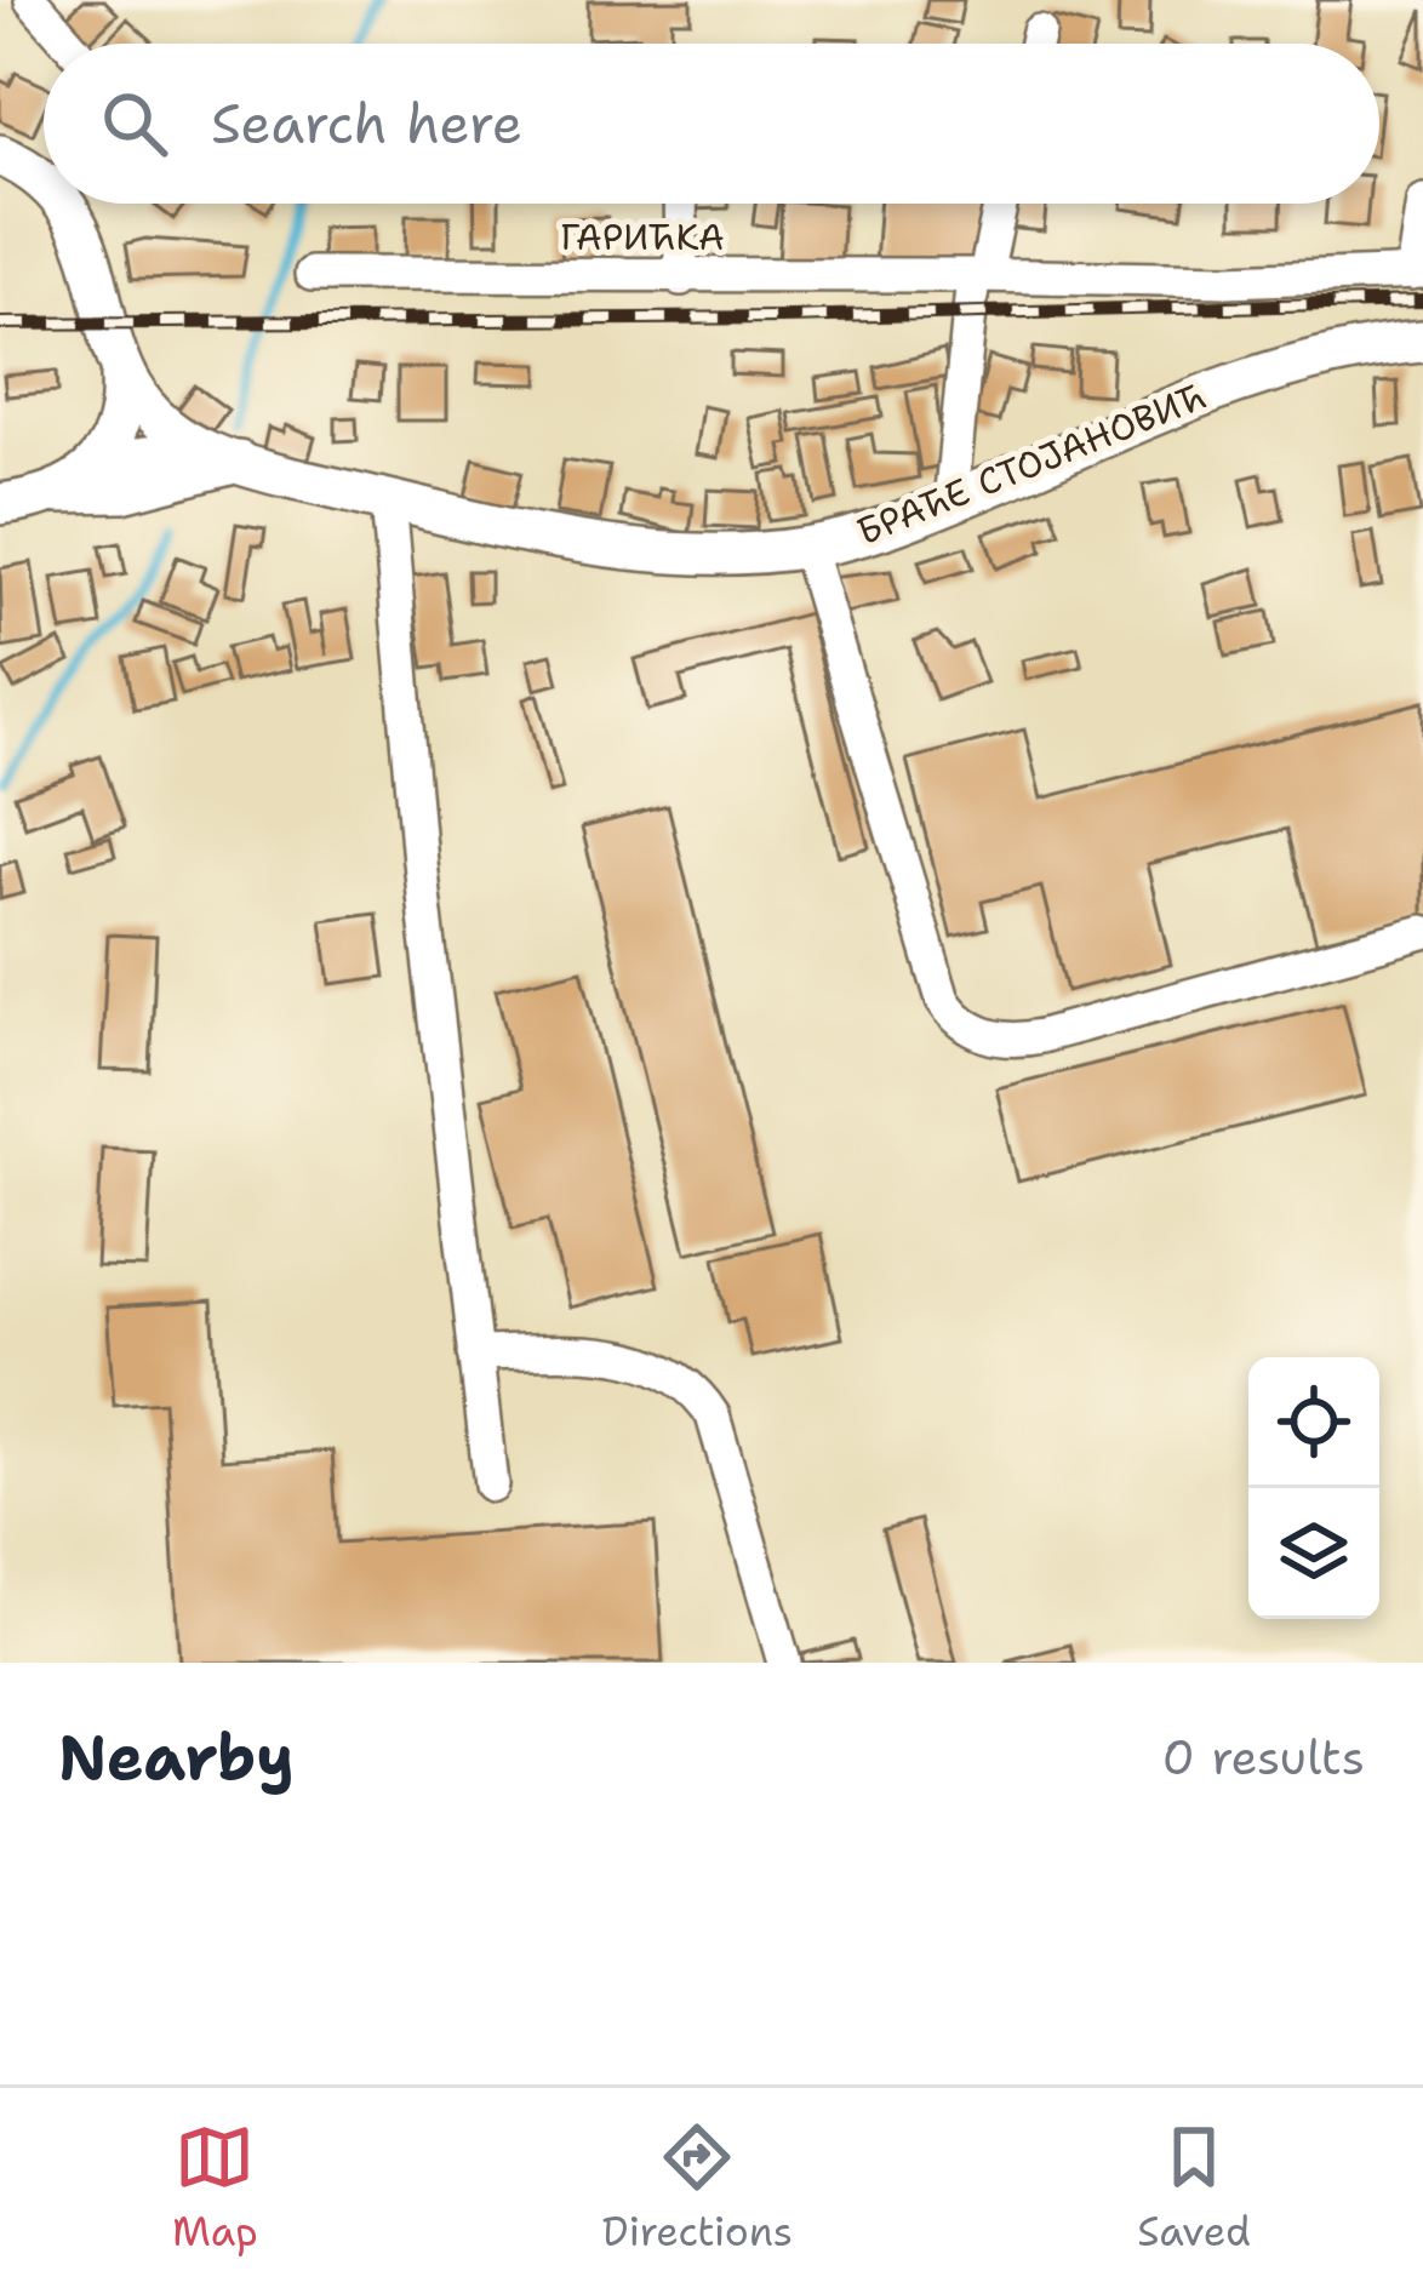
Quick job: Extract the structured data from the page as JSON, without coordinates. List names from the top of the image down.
{
  "streets": {
    "main road": ["БРАЋЕ СТОЈАНОВИЋ"],
    "street": ["ГАРИЋКА"]
  },
  "page": {
    "search": "Search here",
    "heading": ["Nearby", "0 results"],
    "nav": ["Map", "Directions", "Saved"]
  }
}
